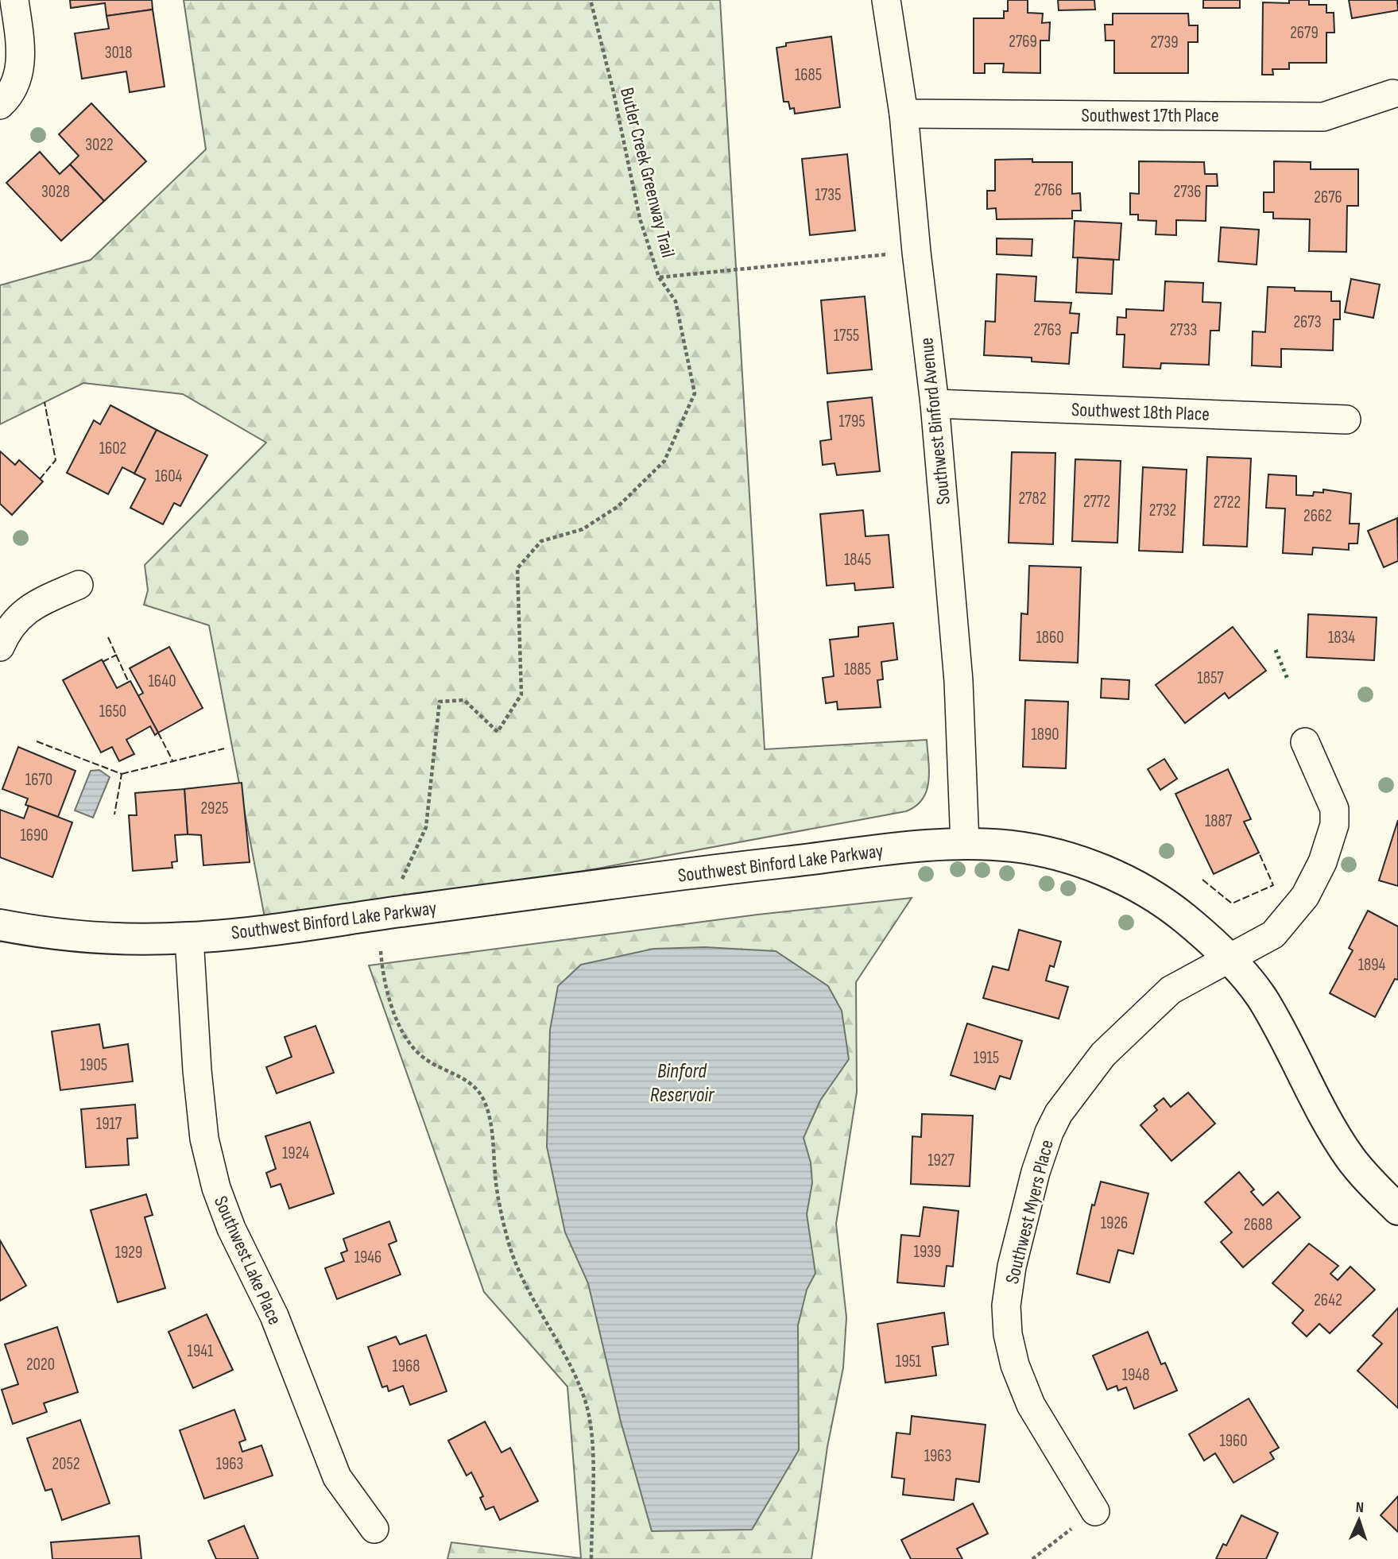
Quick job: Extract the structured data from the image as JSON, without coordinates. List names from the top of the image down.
{
  "streets": {
    "street": [
      "Southwest 17th Place",
      "Southwest 18th Place",
      "Southwest Binford Avenue",
      "Southwest Binford Lake Parkway",
      "Southwest Myers Place",
      "Southwest Lake Place"
    ],
    "path": ["Butler Creek Greenway Trail"]
  },
  "crossings": [
    ["Southwest 17th Place", "Southwest Binford Avenue"],
    ["Southwest 18th Place", "Southwest Binford Avenue"],
    ["Southwest Binford Avenue", "Southwest Binford Lake Parkway"],
    ["Southwest Binford Lake Parkway", "Southwest Myers Place"],
    ["Southwest Binford Lake Parkway", "Southwest Lake Place"]
  ],
  "water": ["Binford Reservoir"],
  "house_numbers": [
    "2679",
    "2769",
    "2739",
    "3018",
    "1685",
    "3022",
    "2766",
    "3028",
    "2736",
    "1735",
    "2676",
    "2673",
    "2763",
    "2733",
    "1755",
    "1795",
    "1602",
    "1604",
    "2782",
    "2772",
    "2722",
    "2732",
    "2662",
    "1845",
    "1860",
    "1834",
    "1885",
    "1857",
    "1640",
    "1650",
    "1890",
    "1670",
    "2925",
    "1887",
    "1690",
    "1894",
    "1915",
    "1905",
    "1917",
    "1924",
    "1927",
    "1926",
    "2688",
    "1939",
    "1929",
    "1946",
    "2642",
    "1941",
    "1951",
    "2020",
    "1968",
    "1948",
    "1960",
    "1963",
    "2052",
    "1963"
  ],
  "north": "top"
}
